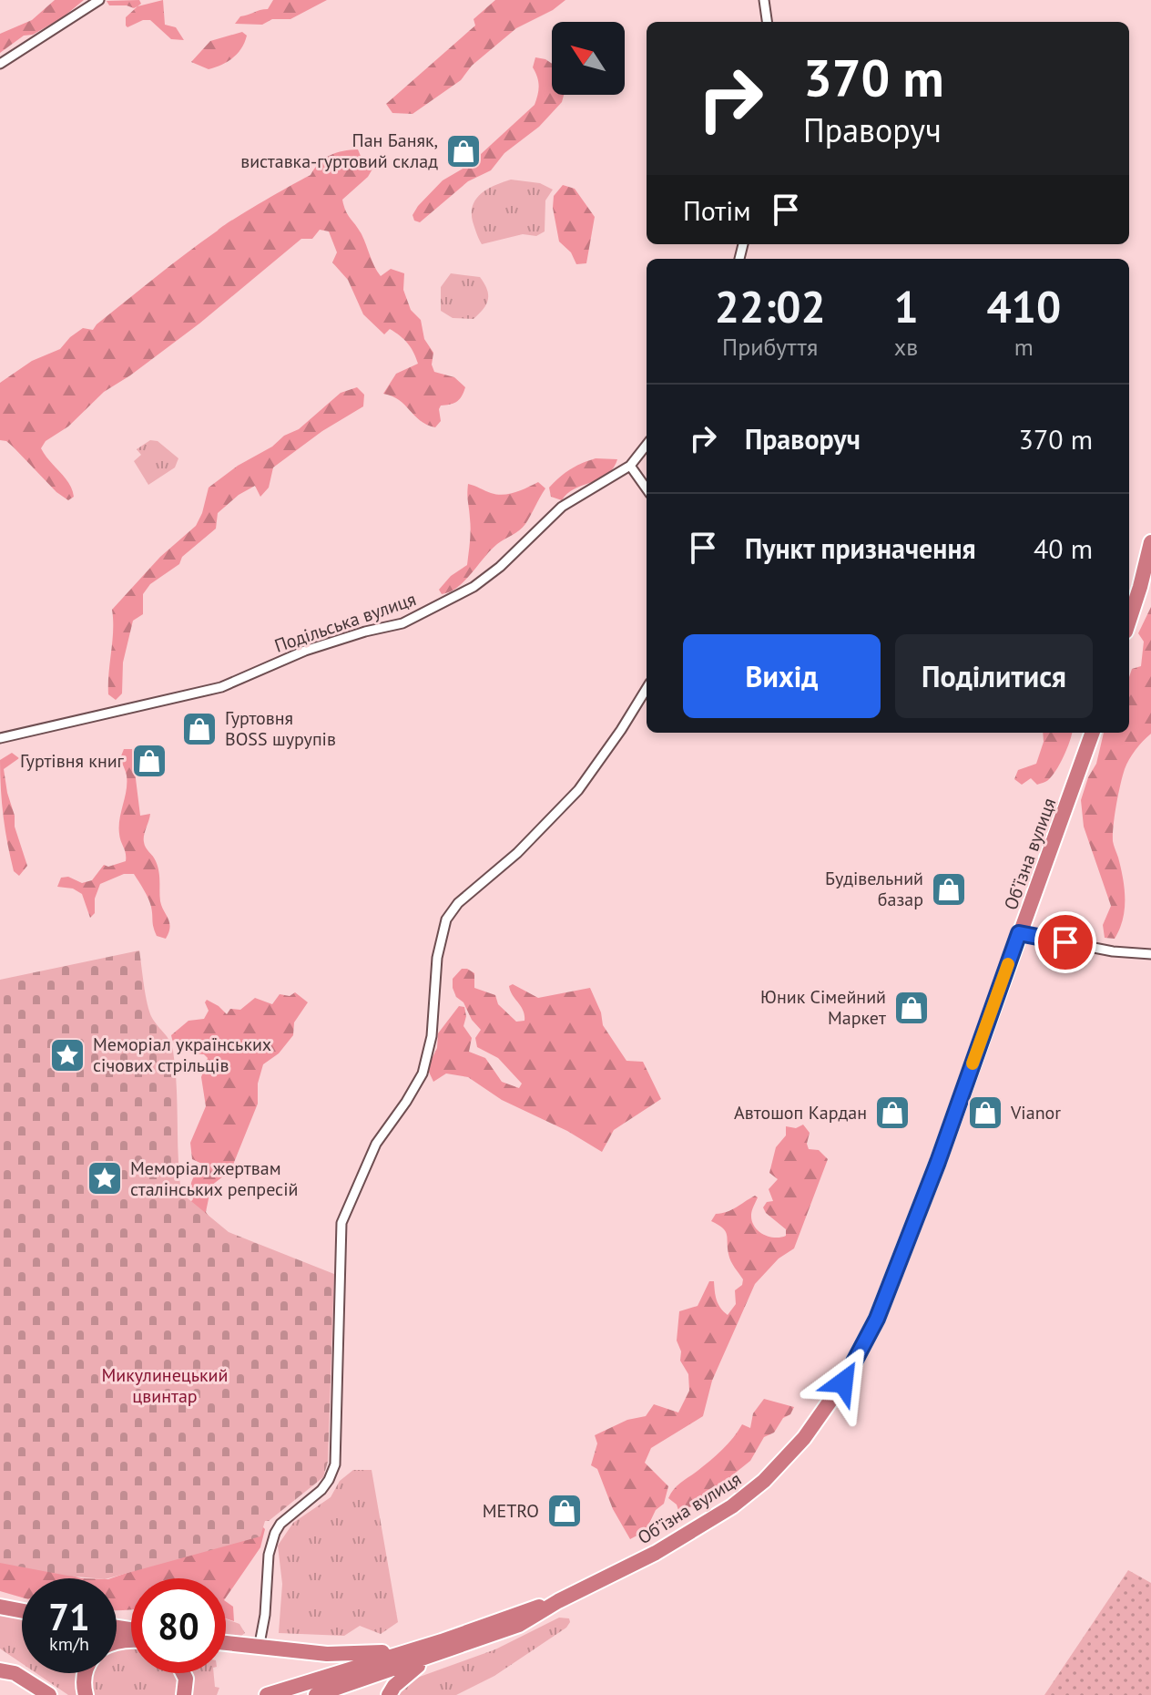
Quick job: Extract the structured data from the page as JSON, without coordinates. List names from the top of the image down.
{
  "streets": {
    "highway": ["Обʼїзна вулиця"],
    "street": ["Подільська вулиця"]
  },
  "parks": ["Микулинецький цвинтар"],
  "places": {
    "shop": [
      "Пан Баняк, виставка-гуртовий склад",
      "Гуртовня BOSS шурупів",
      "Гуртівня книг",
      "Будівельний базар",
      "Юник Сімейний Маркет",
      "Автошоп Кардан",
      "Vianor",
      "METRO"
    ],
    "place": ["Меморіал українських січових стрільців", "Меморіал жертвам сталінських репресій"]
  },
  "north": "top left",
  "page": {
    "turn": ["370 m", "Праворуч"],
    "then": "Потім",
    "eta": [
      "22:02",
      "Прибуття",
      "1",
      "хв",
      "410",
      "m"
    ],
    "list": [
      {
        "name": "Праворуч",
        "value": "370 m"
      },
      {
        "name": "Пункт призначення",
        "value": "40 m"
      }
    ],
    "buttons": ["Вихід", "Поділитися"],
    "speed": "71 km/h",
    "limit": "80"
  }
}
